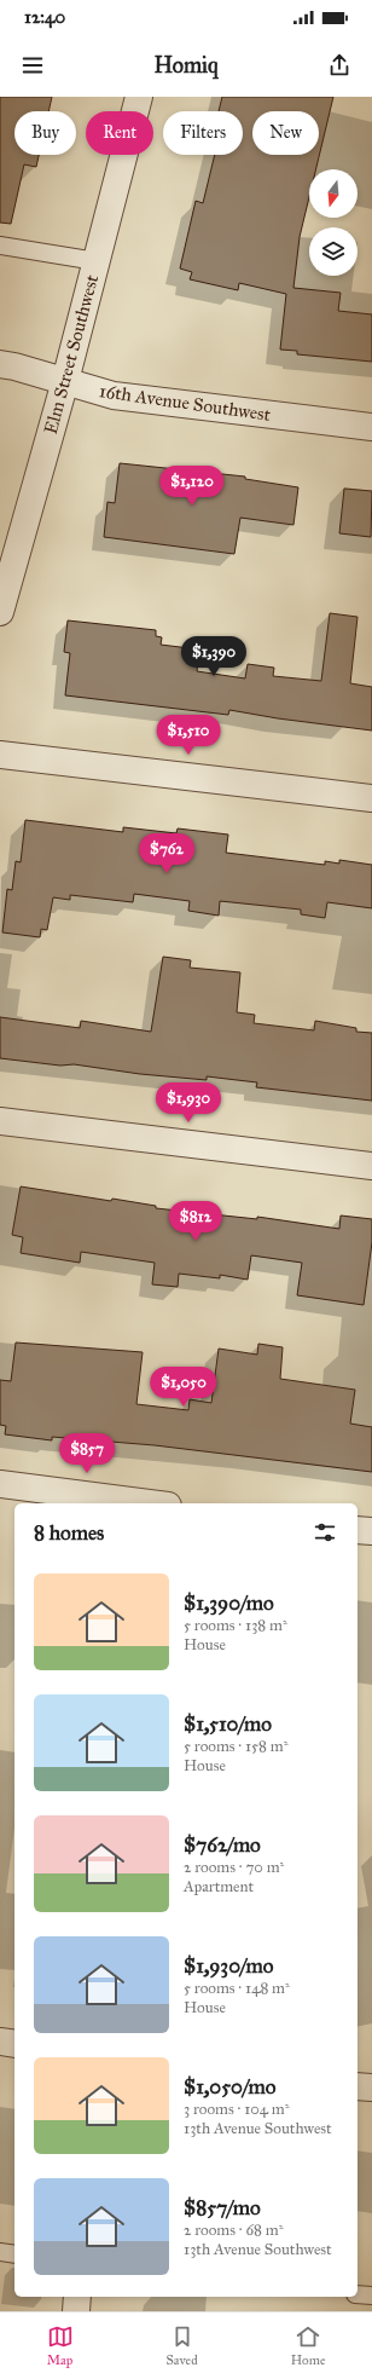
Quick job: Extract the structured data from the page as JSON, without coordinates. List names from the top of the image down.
{
  "streets": {
    "street": ["Elm Street Southwest", "16th Avenue Southwest"]
  },
  "crossings": [
    ["Elm Street Southwest", "16th Avenue Southwest"]
  ],
  "north": "bottom",
  "page": {
    "status": "12:40",
    "header": "Homiq",
    "chip": [
      "Buy",
      "Rent",
      "Filters",
      "New"
    ],
    "price": [
      "$1,120",
      "$1,390",
      "$1,510",
      "$762",
      "$1,930",
      "$812",
      "$1,050",
      "$857"
    ],
    "heading": "8 homes",
    "list": [
      {
        "name": "$1,390/mo",
        "note": "5 rooms · 138 m² · House"
      },
      {
        "name": "$1,510/mo",
        "note": "5 rooms · 158 m² · House"
      },
      {
        "name": "$762/mo",
        "note": "2 rooms · 70 m² · Apartment"
      },
      {
        "name": "$1,930/mo",
        "note": "5 rooms · 148 m² · House"
      },
      {
        "name": "$1,050/mo",
        "note": "3 rooms · 104 m² · 13th Avenue Southwest"
      },
      {
        "name": "$857/mo",
        "note": "2 rooms · 68 m² · 13th Avenue Southwest"
      }
    ],
    "tabs": ["Map", "Saved", "Home"]
  }
}
